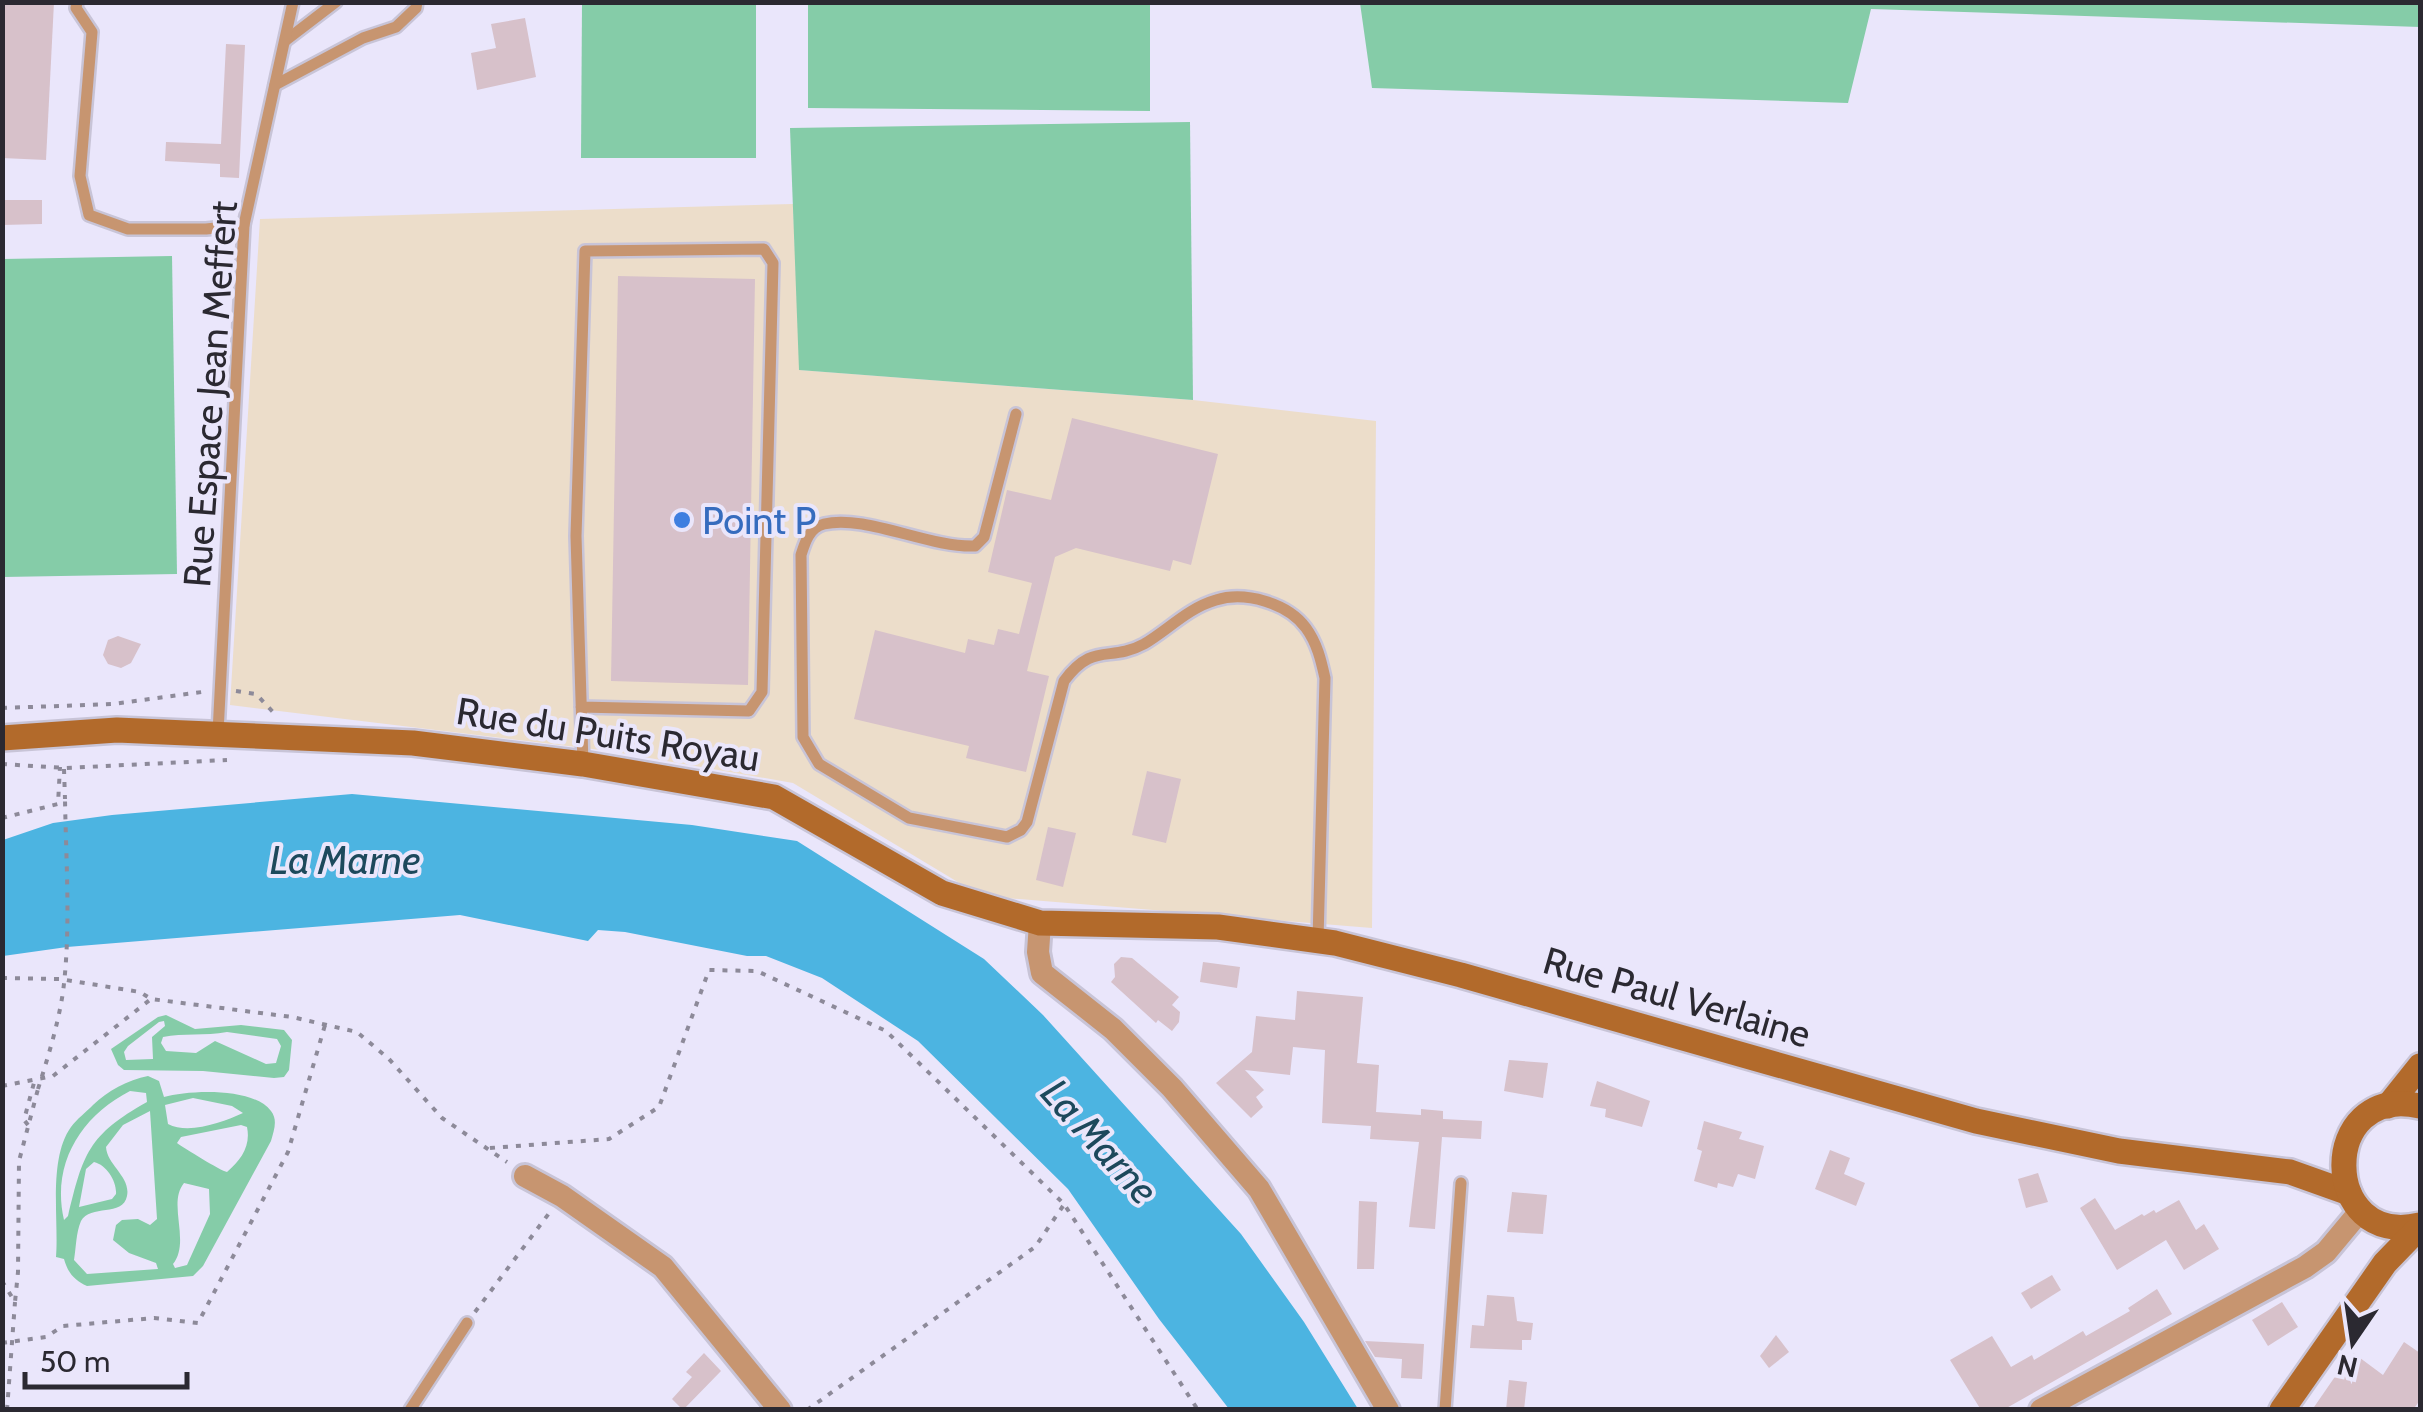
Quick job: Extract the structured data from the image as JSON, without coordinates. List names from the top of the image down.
{
  "streets": {
    "street": ["Rue du Puits Royau", "Rue Paul Verlaine"],
    "lane": ["Rue Espace Jean Meffert"]
  },
  "crossings": [
    ["Rue Espace Jean Meffert", "Rue du Puits Royau"],
    ["Rue du Puits Royau", "Rue Paul Verlaine"]
  ],
  "water": ["La Marne"],
  "places": ["Point P"],
  "scale_bar": "50 m",
  "north": "bottom"
}
